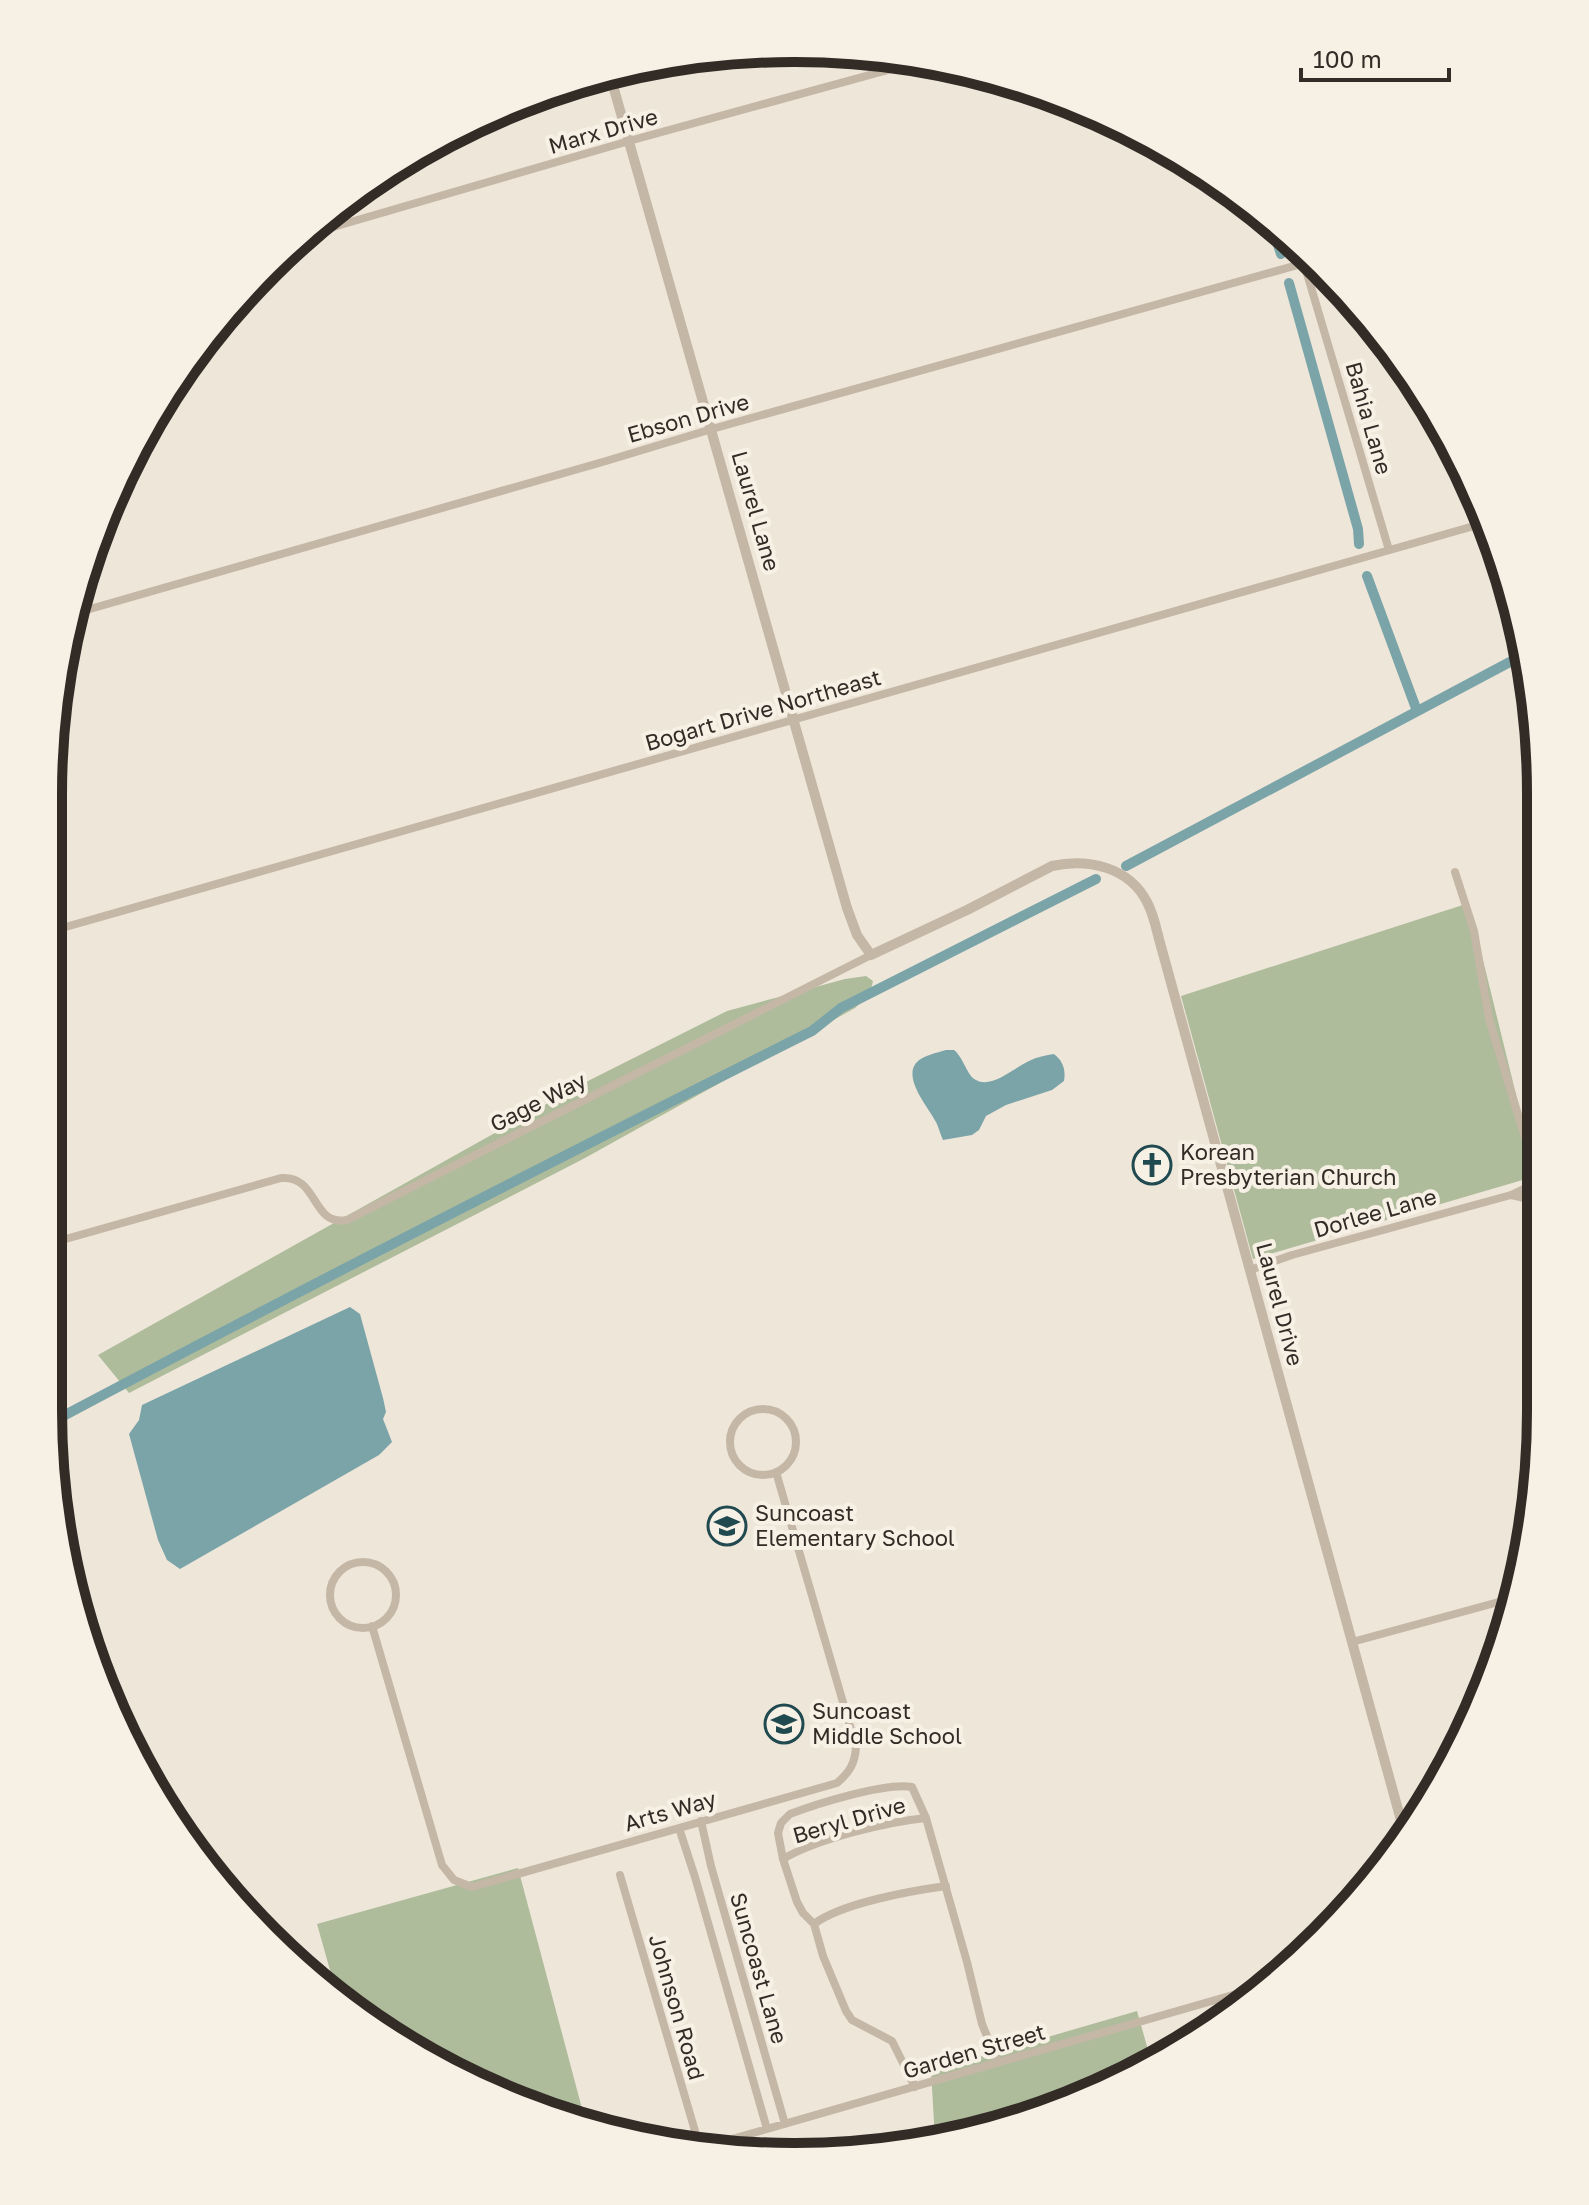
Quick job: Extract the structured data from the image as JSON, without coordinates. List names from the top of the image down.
{
  "streets": {
    "street": [
      "Marx Drive",
      "Ebson Drive",
      "Bahia Lane",
      "Laurel Lane",
      "Bogart Drive Northeast",
      "Gage Way",
      "Dorlee Lane",
      "Laurel Drive",
      "Arts Way",
      "Beryl Drive",
      "Suncoast Lane",
      "Johnson Road",
      "Garden Street"
    ]
  },
  "crossings": [
    ["Marx Drive", "Laurel Lane"],
    ["Ebson Drive", "Laurel Lane"],
    ["Bahia Lane", "Bogart Drive Northeast"],
    ["Laurel Lane", "Bogart Drive Northeast"],
    ["Laurel Lane", "Gage Way"],
    ["Gage Way", "Laurel Drive"],
    ["Dorlee Lane", "Laurel Drive"],
    ["Arts Way", "Suncoast Lane"],
    ["Beryl Drive", "Garden Street"],
    ["Suncoast Lane", "Garden Street"]
  ],
  "places": {
    "church": ["Korean Presbyterian Church"],
    "school or university": ["Suncoast Elementary School", "Suncoast Middle School"]
  },
  "scale_bar": "100 m"
}
